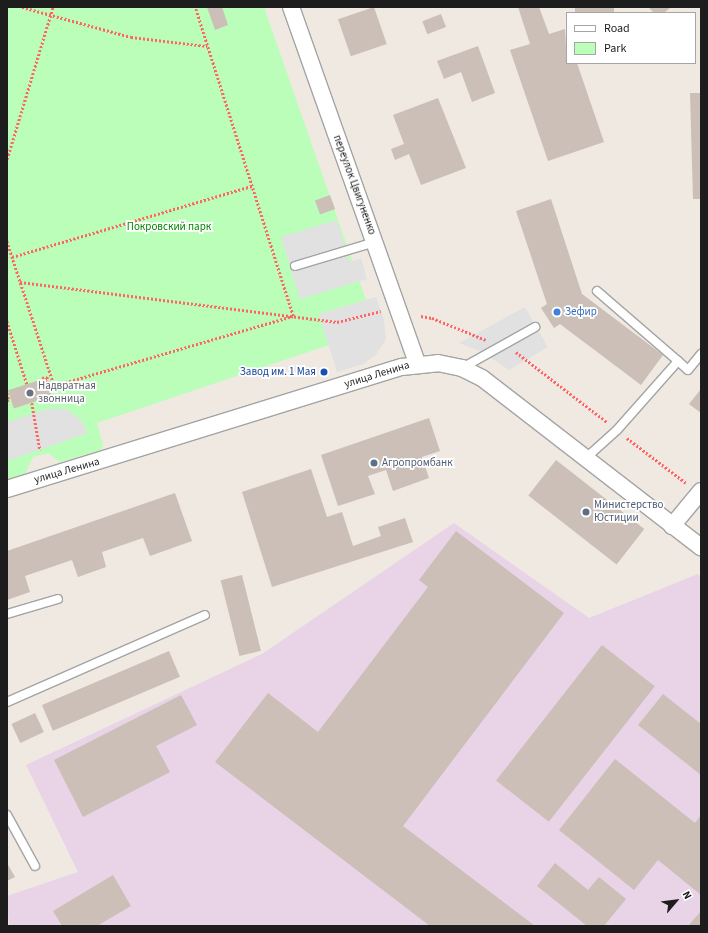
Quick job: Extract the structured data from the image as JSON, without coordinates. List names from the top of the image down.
{
  "streets": {
    "street": ["переулок Цвигуненко", "улица Ленина"]
  },
  "crossings": [
    ["переулок Цвигуненко", "улица Ленина"]
  ],
  "parks": ["Покровский парк"],
  "places": [
    "Зефир",
    "Завод им. 1 Мая",
    "Надвратная звонница",
    "Агропромбанк",
    "Министерство Юстиции"
  ],
  "legend": ["Road", "Park"],
  "north": "top right"
}
